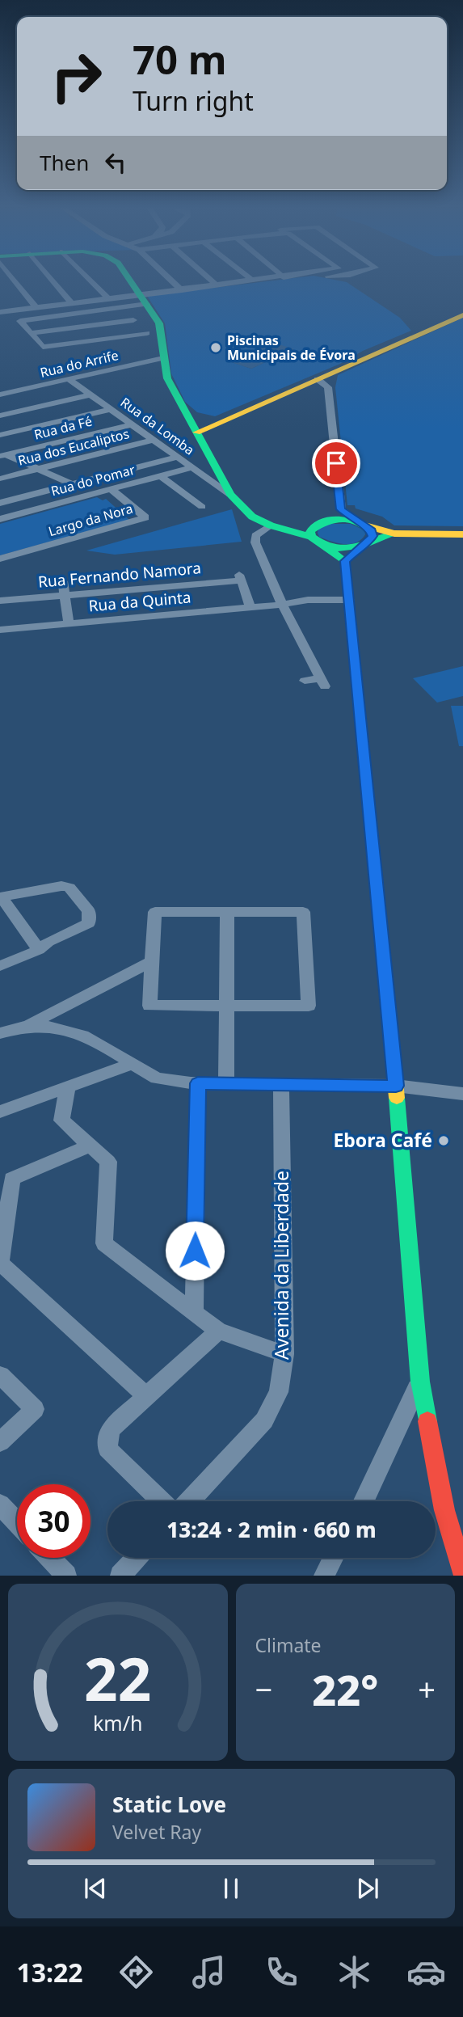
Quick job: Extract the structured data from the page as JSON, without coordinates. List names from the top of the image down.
{
  "streets": {
    "street": [
      "Rua do Arrife",
      "Rua da Lomba",
      "Rua da Fé",
      "Rua dos Eucaliptos",
      "Rua do Pomar",
      "Largo da Nora",
      "Rua Fernando Namora",
      "Rua da Quinta",
      "Avenida da Liberdade"
    ]
  },
  "crossings": [
    ["Rua do Arrife", "Rua da Lomba"],
    ["Rua da Lomba", "Rua da Fé"],
    ["Rua da Lomba", "Rua dos Eucaliptos"],
    ["Rua da Lomba", "Rua do Pomar"],
    ["Rua do Pomar", "Largo da Nora"],
    ["Rua Fernando Namora", "Rua da Quinta"]
  ],
  "places": ["Piscinas Municipais de Évora", "Ebora Café"],
  "page": {
    "turn": ["70 m", "Turn right"],
    "then": "Then",
    "limit": "30",
    "trip": "13:24 · 2 min · 660 m",
    "tile": "Climate",
    "heat": ["−", "22°", "+"],
    "song": ["Static Love", "Velvet Ray"],
    "tabs": "13:22",
    "gauge": ["22", "km/h"]
  }
}
